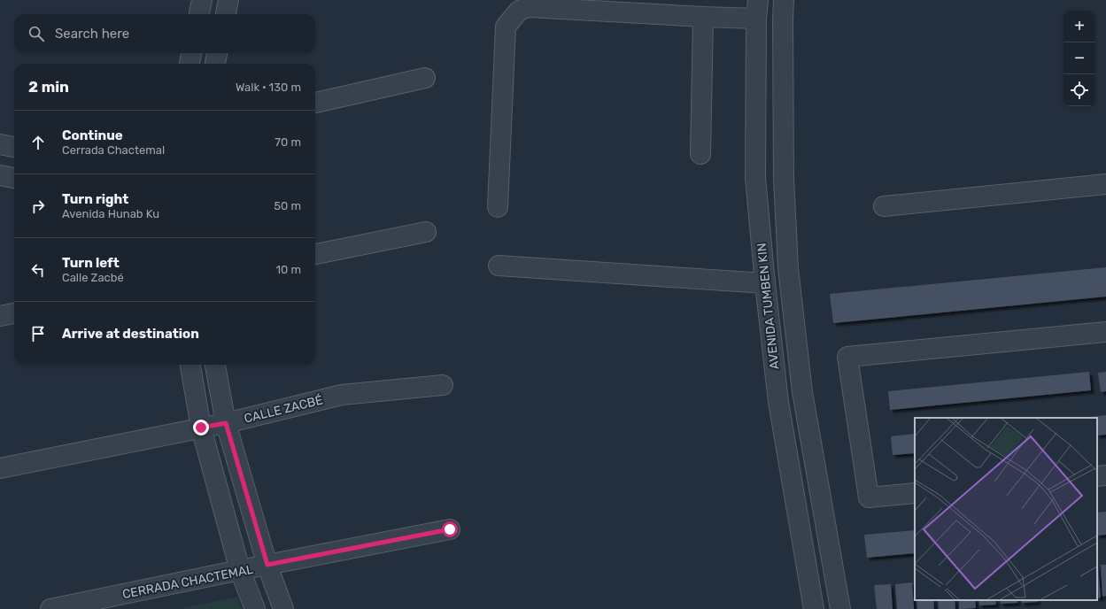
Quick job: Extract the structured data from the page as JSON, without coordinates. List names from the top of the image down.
{
  "streets": {
    "street": ["AVENIDA TUMBEN KIN", "CALLE ZACBÉ", "CERRADA CHACTEMAL"]
  },
  "page": {
    "map_buttons": ["+", "−"],
    "search": "Search here",
    "heading": ["2 min", "Walk · 130 m"],
    "list": [
      ["Continue", "Cerrada Chactemal", "70 m"],
      ["Turn right", "Avenida Hunab Ku", "50 m"],
      ["Turn left", "Calle Zacbé", "10 m"],
      "Arrive at destination"
    ]
  }
}
